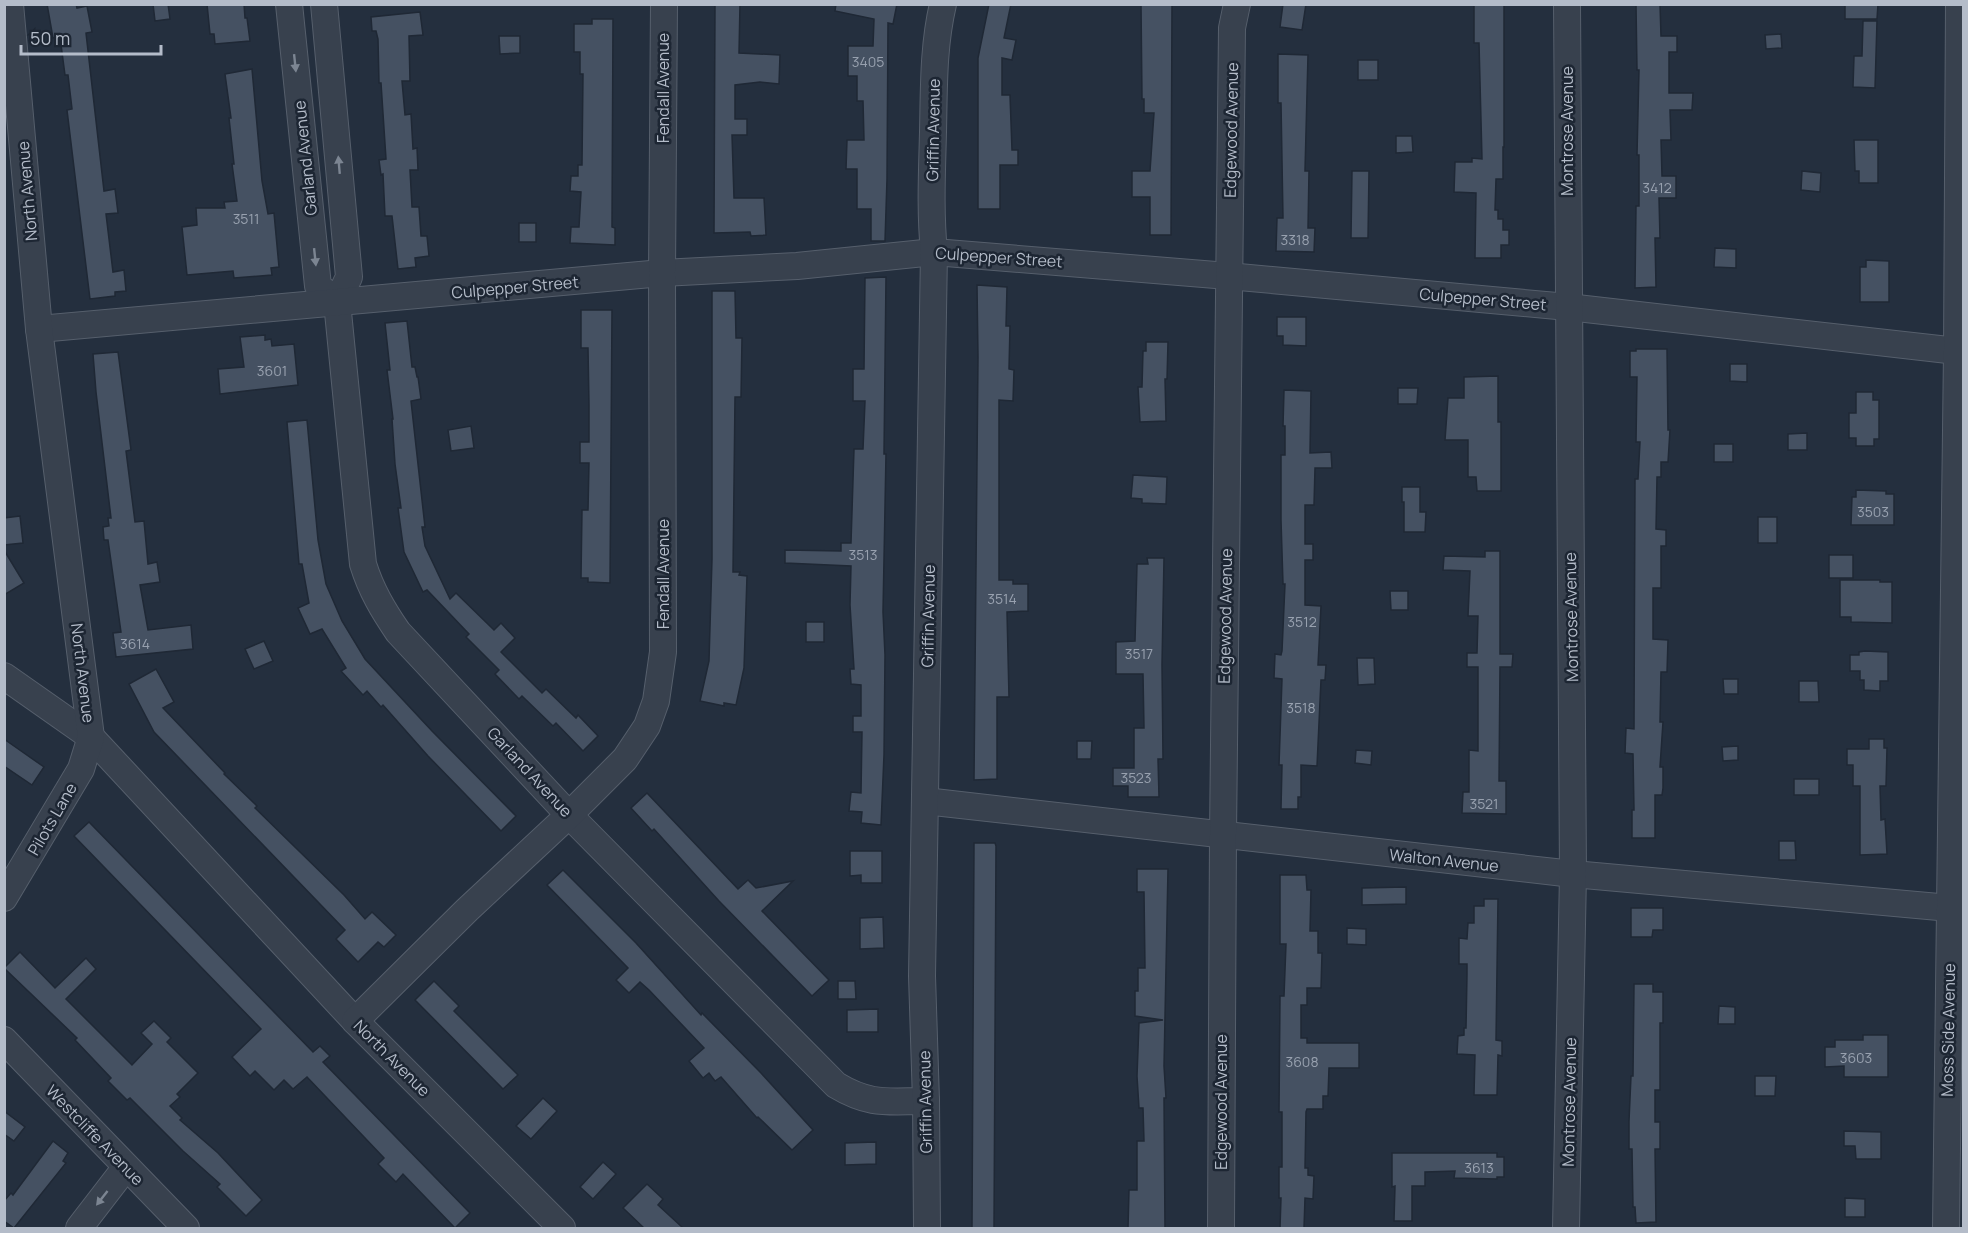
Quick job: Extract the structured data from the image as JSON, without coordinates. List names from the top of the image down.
{
  "streets": {
    "street": [
      "Fendall Avenue",
      "Griffin Avenue",
      "Edgewood Avenue",
      "Montrose Avenue",
      "Garland Avenue",
      "North Avenue",
      "Culpepper Street",
      "Pilots Lane",
      "Walton Avenue",
      "Moss Side Avenue",
      "Westcliffe Avenue"
    ]
  },
  "crossings": [
    ["Fendall Avenue", "Garland Avenue"],
    ["Fendall Avenue", "North Avenue"],
    ["Fendall Avenue", "Culpepper Street"],
    ["Griffin Avenue", "Garland Avenue"],
    ["Griffin Avenue", "Culpepper Street"],
    ["Griffin Avenue", "Walton Avenue"],
    ["Edgewood Avenue", "Culpepper Street"],
    ["Edgewood Avenue", "Walton Avenue"],
    ["Montrose Avenue", "Culpepper Street"],
    ["Montrose Avenue", "Walton Avenue"],
    ["Garland Avenue", "Culpepper Street"],
    ["North Avenue", "Culpepper Street"],
    ["North Avenue", "Pilots Lane"],
    ["Culpepper Street", "Moss Side Avenue"],
    ["Walton Avenue", "Moss Side Avenue"]
  ],
  "house_numbers": [
    "3405",
    "3412",
    "3511",
    "3318",
    "3601",
    "3503",
    "3513",
    "3514",
    "3512",
    "3614",
    "3517",
    "3518",
    "3523",
    "3521",
    "3603",
    "3608",
    "3613"
  ],
  "scale_bar": "50 m"
}
